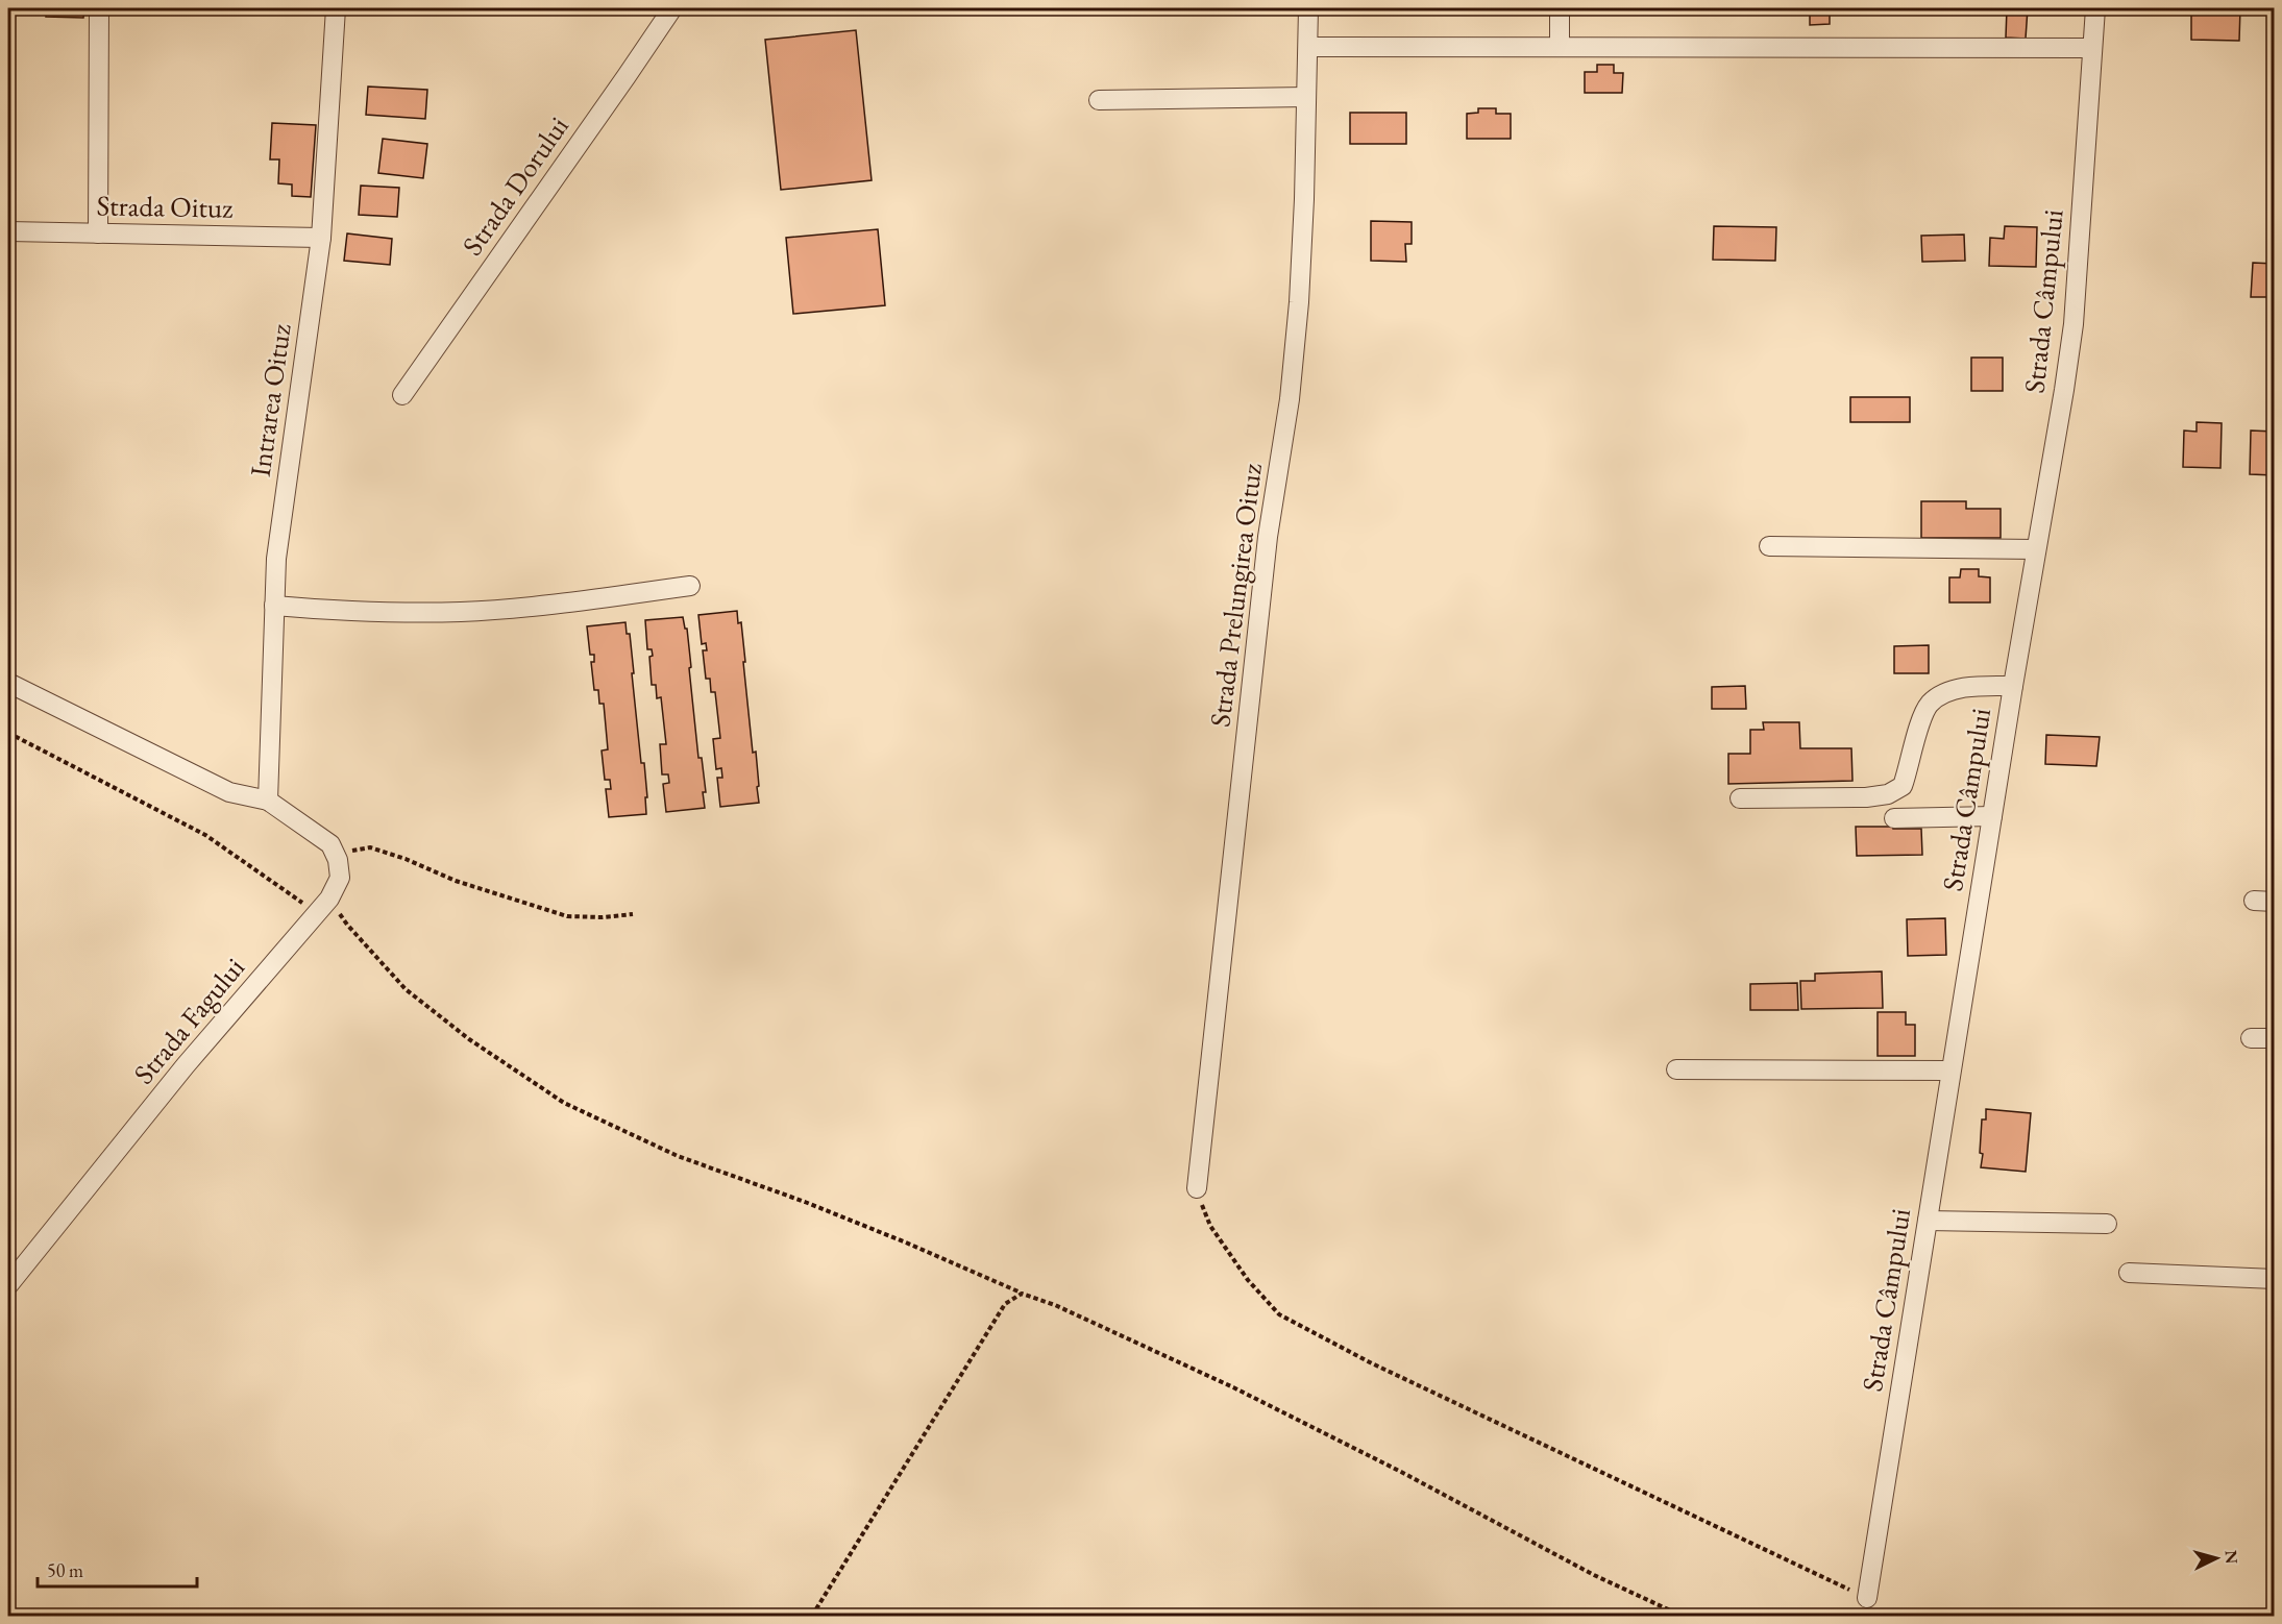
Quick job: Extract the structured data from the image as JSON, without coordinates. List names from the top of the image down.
{
  "streets": {
    "street": [
      "Strada Dorului",
      "Strada Oituz",
      "Strada Câmpului",
      "Intrarea Oituz",
      "Strada Prelungirea Oituz",
      "Strada Fagului"
    ]
  },
  "crossings": [
    ["Strada Oituz", "Intrarea Oituz"]
  ],
  "scale_bar": "50 m",
  "north": "right"
}
